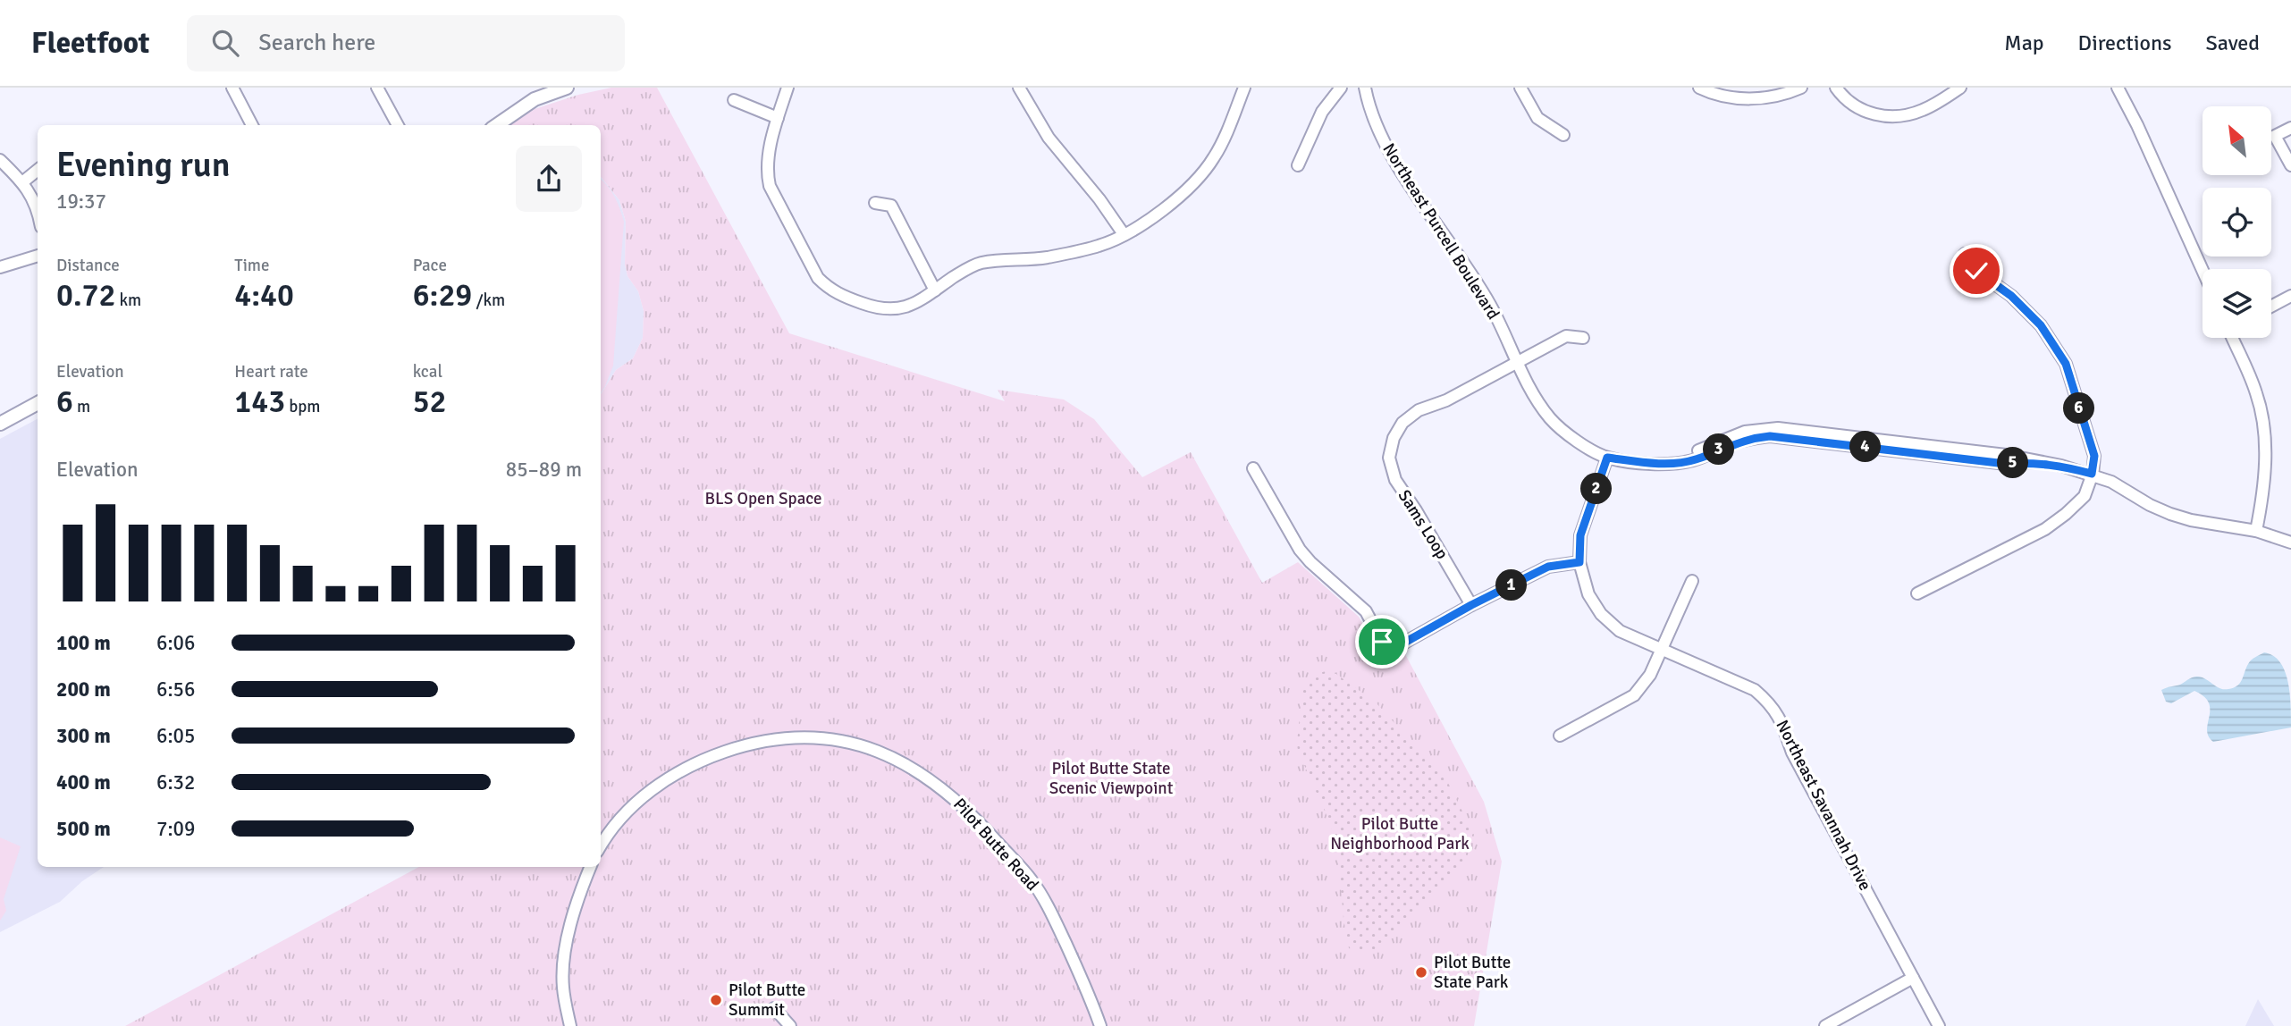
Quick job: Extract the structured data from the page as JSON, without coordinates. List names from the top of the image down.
{
  "streets": {
    "street": [
      "Northeast Purcell Boulevard",
      "Sams Loop",
      "Northeast Savannah Drive",
      "Pilot Butte Road"
    ]
  },
  "crossings": [
    ["Northeast Purcell Boulevard", "Sams Loop"],
    ["Northeast Purcell Boulevard", "Northeast Savannah Drive"]
  ],
  "parks": ["BLS Open Space", "Pilot Butte State Scenic Viewpoint", "Pilot Butte Neighborhood Park"],
  "places": ["Pilot Butte State Park", "Pilot Butte Summit"],
  "north": "top left",
  "page": {
    "header": "Fleetfoot",
    "search": "Search here",
    "nav": ["Map", "Directions", "Saved"],
    "heading": ["Evening run", "19:37"],
    "stats": [
      ["Distance", "0.72 km"],
      ["Time", "4:40"],
      ["Pace", "6:29 /km"],
      ["Elevation", "6 m"],
      ["Heart rate", "143 bpm"],
      ["kcal", "52"]
    ],
    "pins": [
      "6",
      "4",
      "3",
      "5",
      "2",
      "1"
    ],
    "chart": ["Elevation", "85–89 m"],
    "list": [
      {
        "name": "100 m",
        "note": "6:06"
      },
      {
        "name": "200 m",
        "note": "6:56"
      },
      {
        "name": "300 m",
        "note": "6:05"
      },
      {
        "name": "400 m",
        "note": "6:32"
      },
      {
        "name": "500 m",
        "note": "7:09"
      }
    ]
  }
}
